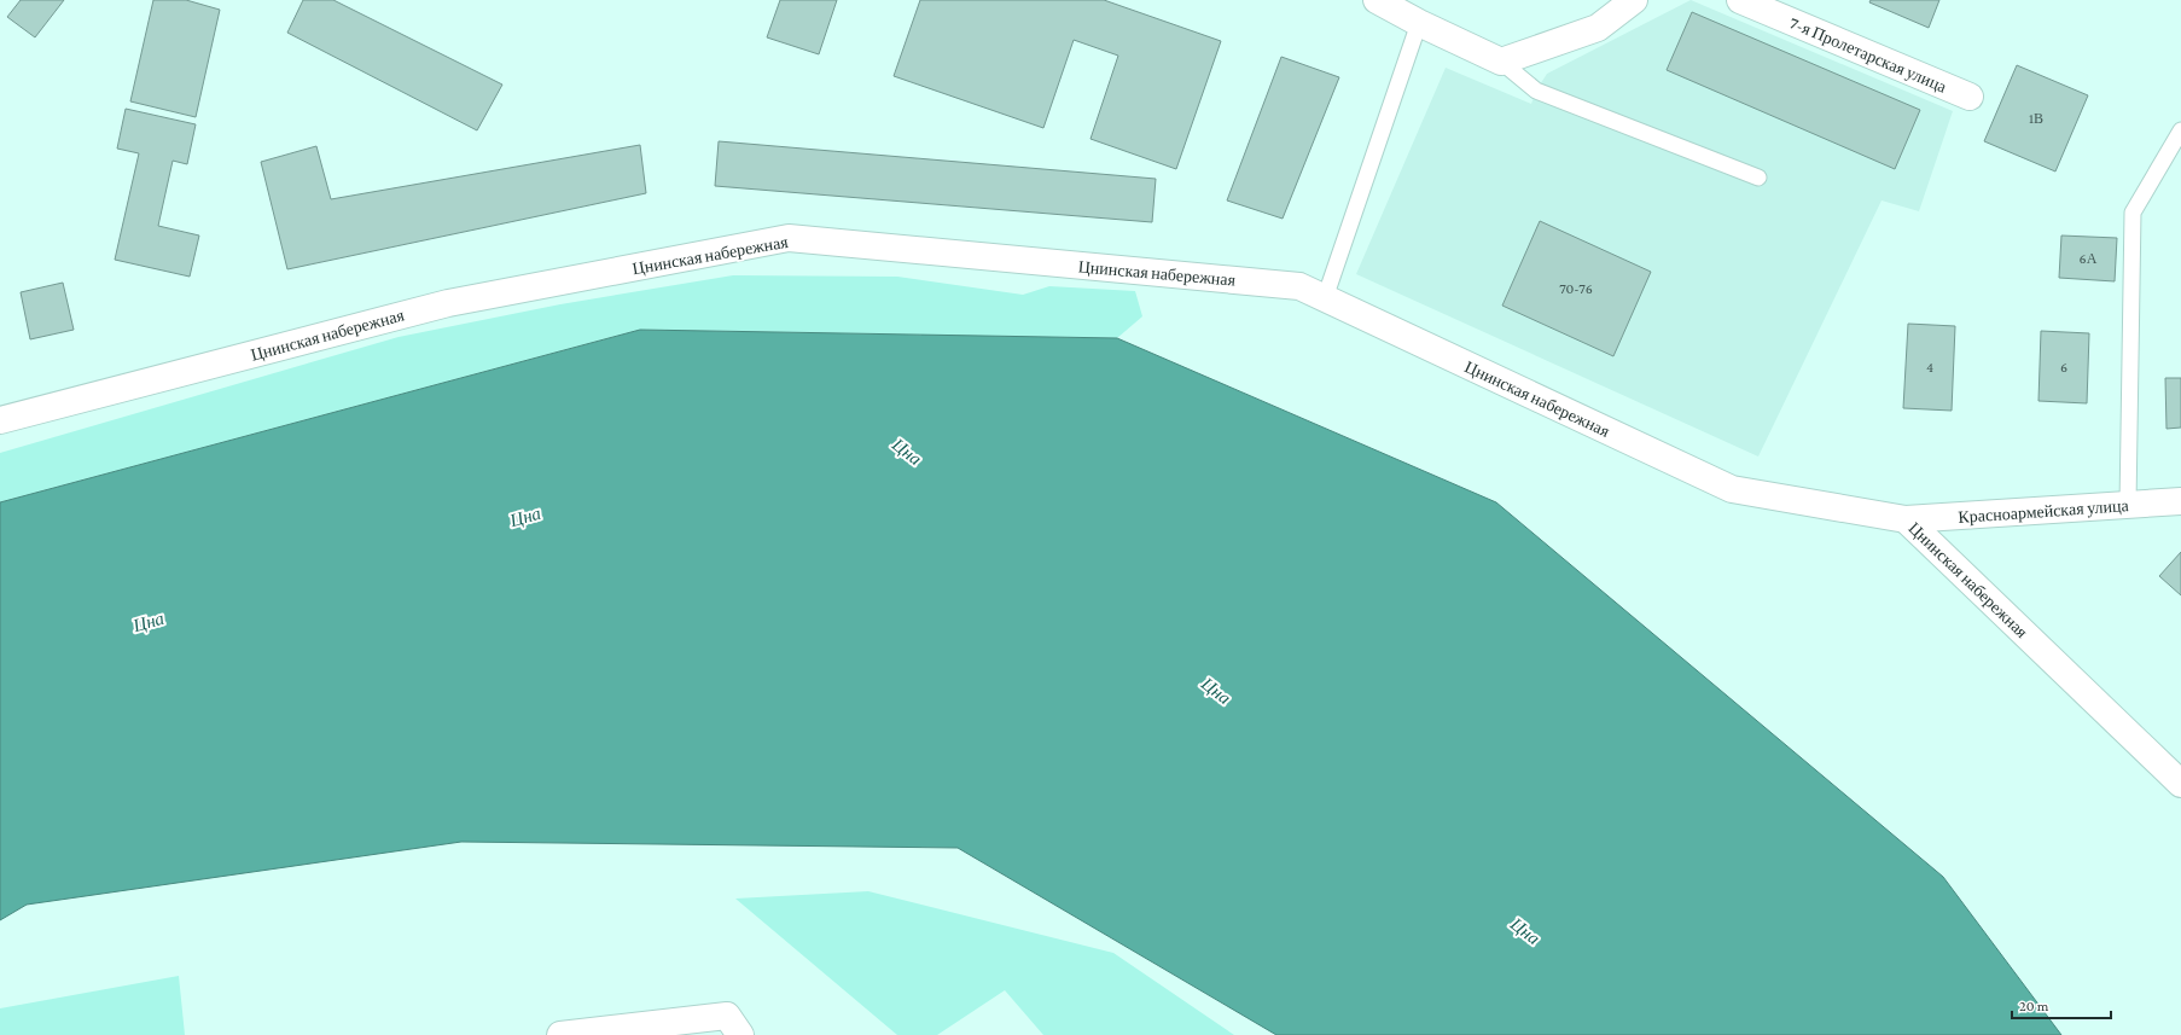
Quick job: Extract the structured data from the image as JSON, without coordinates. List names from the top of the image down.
{
  "streets": {
    "street": ["7-я Пролетарская улица", "Цнинская набережная", "Красноармейская улица"]
  },
  "crossings": [
    ["Цнинская набережная", "Красноармейская улица"]
  ],
  "water": ["Цна"],
  "house_numbers": [
    "1В",
    "6А",
    "70-76",
    "4",
    "6"
  ],
  "scale_bar": "20 m"
}
